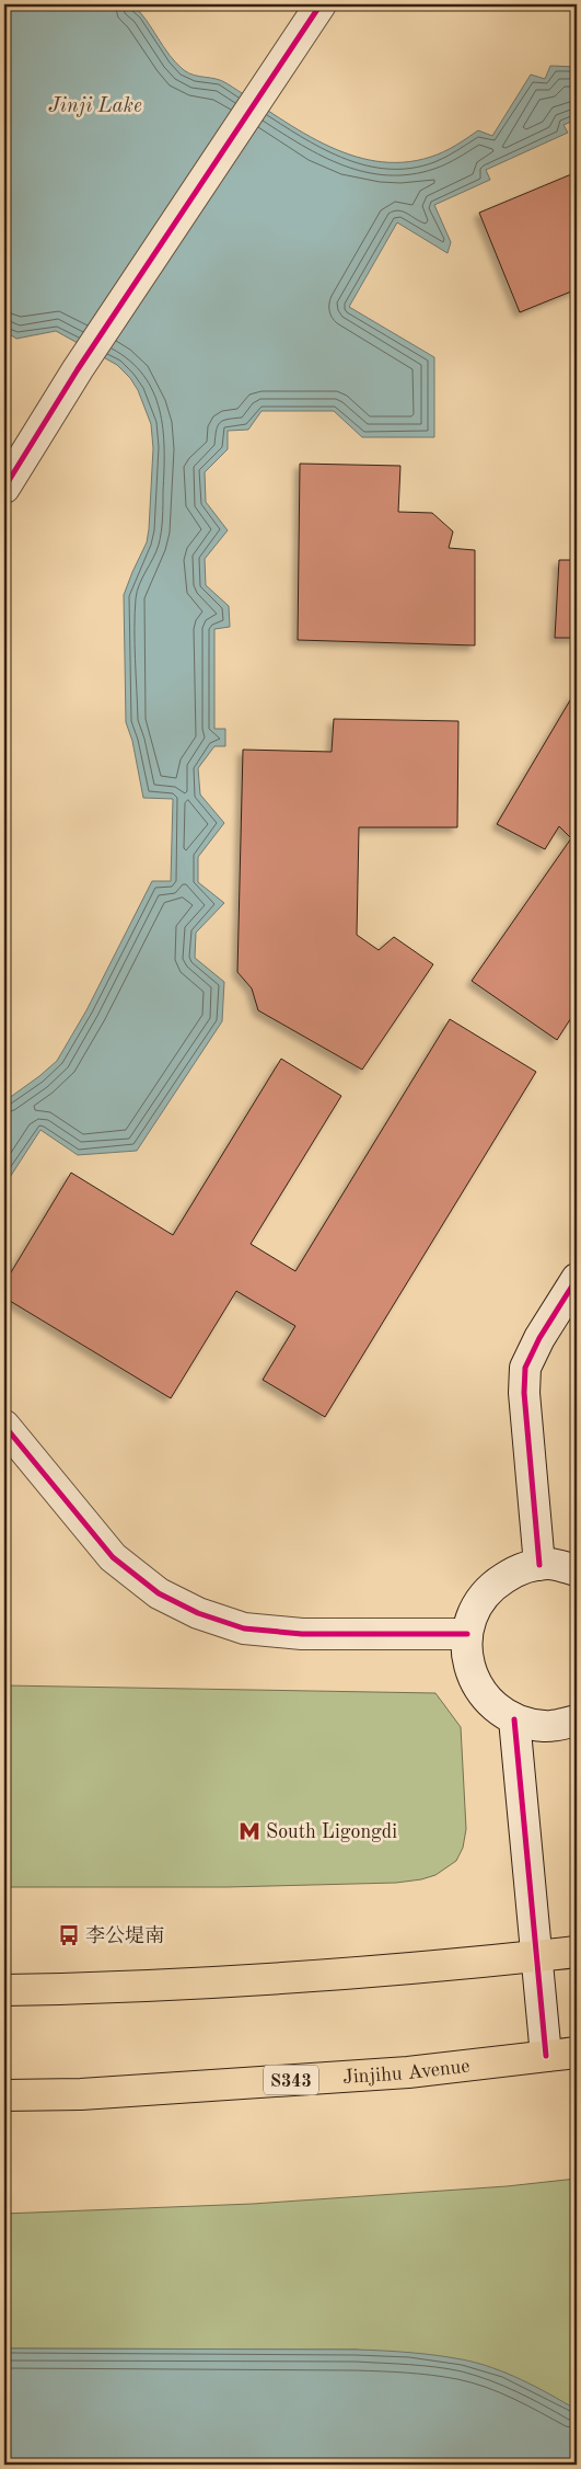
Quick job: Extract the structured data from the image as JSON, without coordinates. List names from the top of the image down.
{
  "streets": {
    "main road": ["Jinjihu Avenue", "S343"]
  },
  "water": ["Jinji Lake"],
  "places": {
    "metro station": ["South Ligongdi"],
    "bus stop": ["李公堤南"]
  }
}
